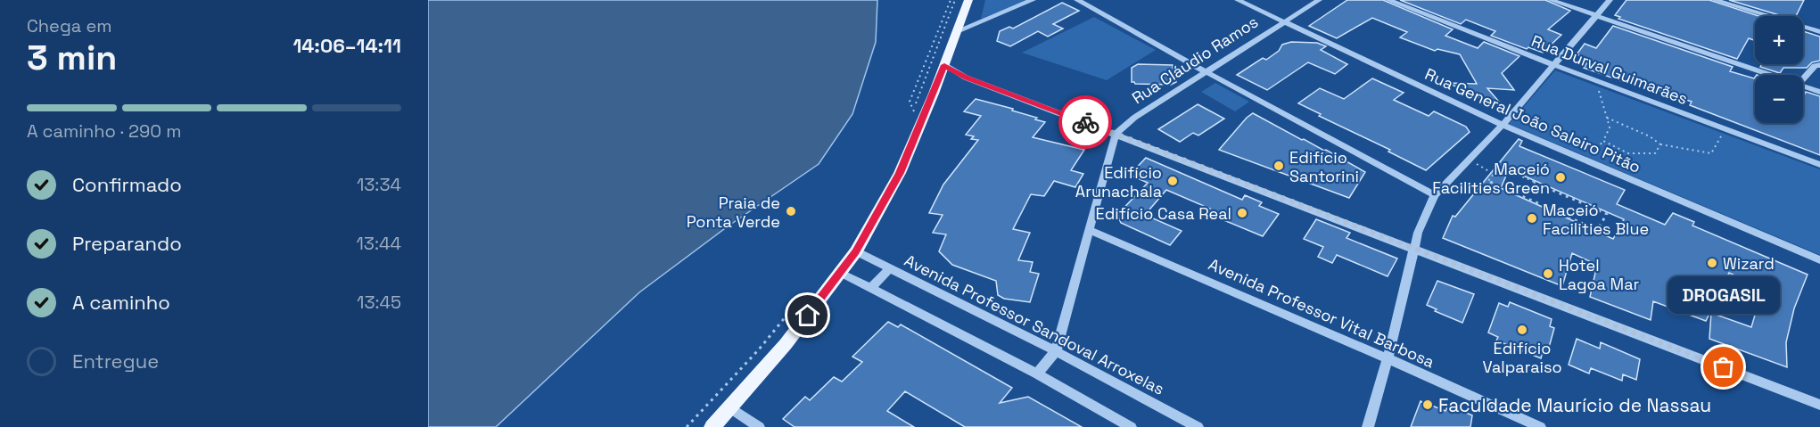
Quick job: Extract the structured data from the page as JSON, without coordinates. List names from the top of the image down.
{
  "streets": {
    "street": [
      "Rua Cláudio Ramos",
      "Rua Durval Guimarães",
      "Rua General João Saleiro Pitão",
      "Avenida Professor Vital Barbosa",
      "Avenida Professor Sandoval Arroxelas"
    ]
  },
  "crossings": [
    ["Rua Cláudio Ramos", "Rua General João Saleiro Pitão"]
  ],
  "places": [
    "Edifício Santorini",
    "Maceió Facilities Green",
    "Edifício Arunachala",
    "Praia de Ponta Verde",
    "Edifício Casa Real",
    "Maceió Facilities Blue",
    "Wizard",
    "Hotel Lagoa Mar",
    "Edifício Valparaiso",
    "DROGASIL",
    "Faculdade Maurício de Nassau"
  ],
  "page": {
    "heading": ["3 min", "Chega em", "14:06–14:11"],
    "map_buttons": ["+", "−"],
    "bar": "A caminho · 290 m",
    "list": [
      ["Confirmado", "13:34"],
      ["Preparando", "13:44"],
      ["A caminho", "13:45"],
      "Entregue"
    ],
    "bubble": "DROGASIL"
  }
}
